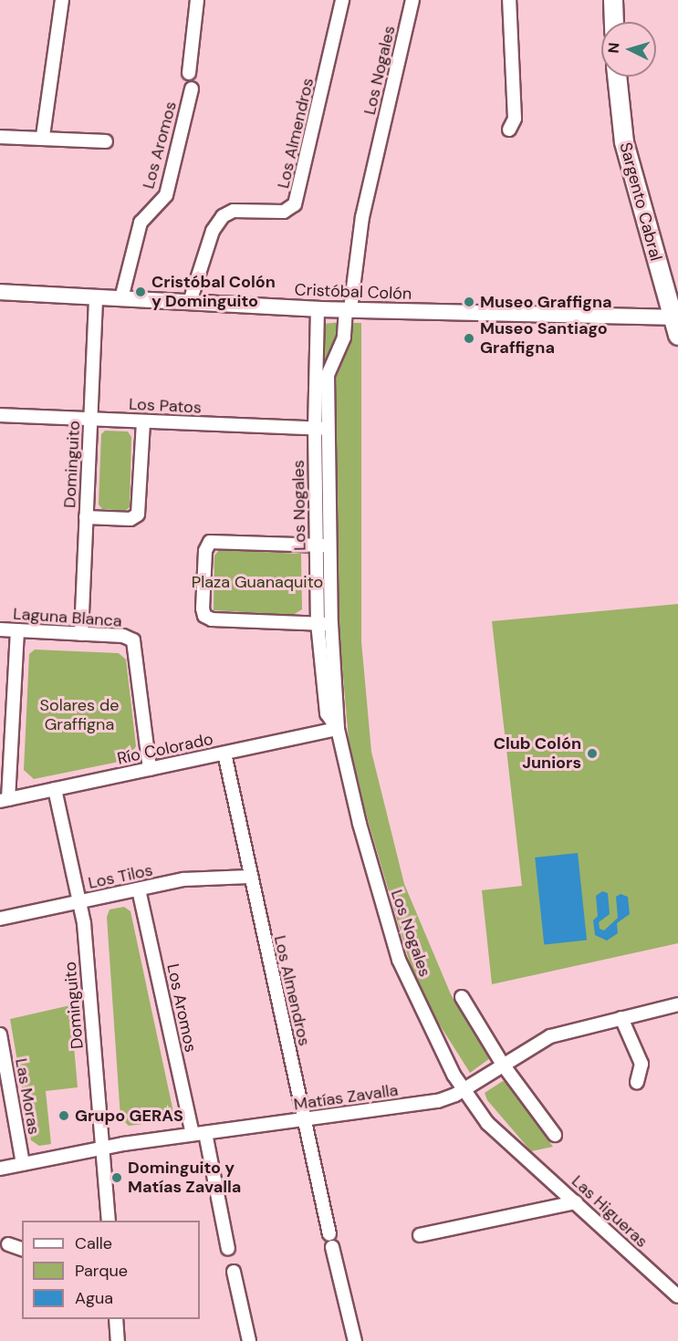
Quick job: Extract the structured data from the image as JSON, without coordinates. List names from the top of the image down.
{
  "streets": {
    "main road": ["Sargento Cabral"],
    "street": [
      "Los Nogales",
      "Los Almendros",
      "Los Aromos",
      "Cristóbal Colón",
      "Los Patos",
      "Dominguito",
      "Laguna Blanca",
      "Río Colorado",
      "Los Tilos",
      "Las Moras",
      "Matías Zavalla",
      "Las Higueras"
    ]
  },
  "crossings": [
    ["Los Nogales", "Cristóbal Colón"],
    ["Los Nogales", "Los Patos"],
    ["Los Nogales", "Río Colorado"],
    ["Los Nogales", "Matías Zavalla"],
    ["Los Nogales", "Las Higueras"],
    ["Los Almendros", "Cristóbal Colón"],
    ["Los Almendros", "Río Colorado"],
    ["Los Almendros", "Los Tilos"],
    ["Los Almendros", "Matías Zavalla"],
    ["Los Aromos", "Cristóbal Colón"],
    ["Los Aromos", "Los Tilos"],
    ["Los Aromos", "Matías Zavalla"],
    ["Sargento Cabral", "Cristóbal Colón"],
    ["Cristóbal Colón", "Dominguito"],
    ["Los Patos", "Dominguito"],
    ["Dominguito", "Laguna Blanca"],
    ["Dominguito", "Río Colorado"],
    ["Dominguito", "Los Tilos"],
    ["Dominguito", "Matías Zavalla"],
    ["Laguna Blanca", "Río Colorado"],
    ["Las Moras", "Matías Zavalla"]
  ],
  "parks": ["Plaza Guanaquito", "Solares de Graffigna"],
  "places": [
    "Cristóbal Colón y Dominguito",
    "Museo Graffigna",
    "Museo Santiago Graffigna",
    "Club Colón Juniors",
    "Grupo GERAS",
    "Dominguito y Matías Zavalla"
  ],
  "legend": ["Calle", "Parque", "Agua"],
  "north": "left"
}
